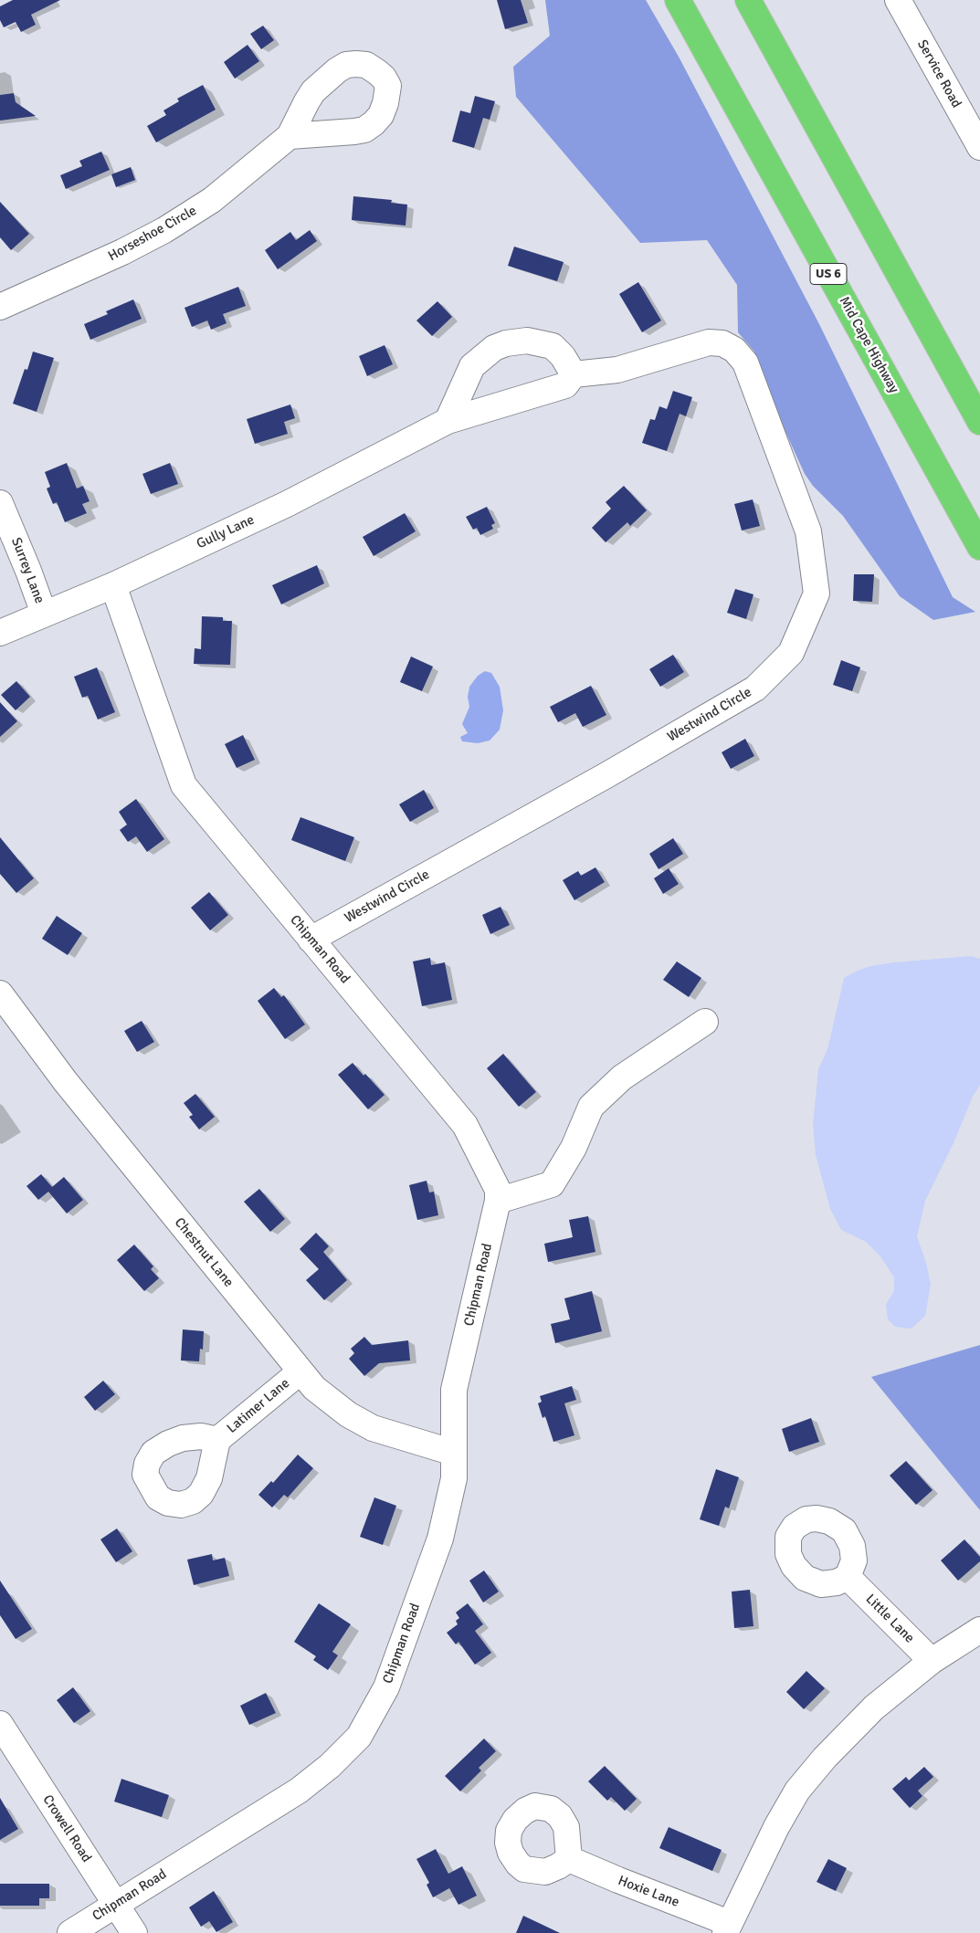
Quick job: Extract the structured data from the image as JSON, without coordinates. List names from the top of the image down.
{
  "streets": {
    "highway": ["US 6", "Mid Cape Highway"],
    "street": [
      "Service Road",
      "Horseshoe Circle",
      "Gully Lane",
      "Surrey Lane",
      "Westwind Circle",
      "Chipman Road",
      "Chestnut Lane",
      "Latimer Lane",
      "Little Lane",
      "Crowell Road",
      "Hoxie Lane"
    ]
  },
  "crossings": [
    ["Gully Lane", "Surrey Lane"],
    ["Gully Lane", "Westwind Circle"],
    ["Gully Lane", "Chipman Road"],
    ["Westwind Circle", "Chipman Road"],
    ["Chipman Road", "Chestnut Lane"],
    ["Chipman Road", "Crowell Road"],
    ["Chestnut Lane", "Latimer Lane"]
  ]
}
